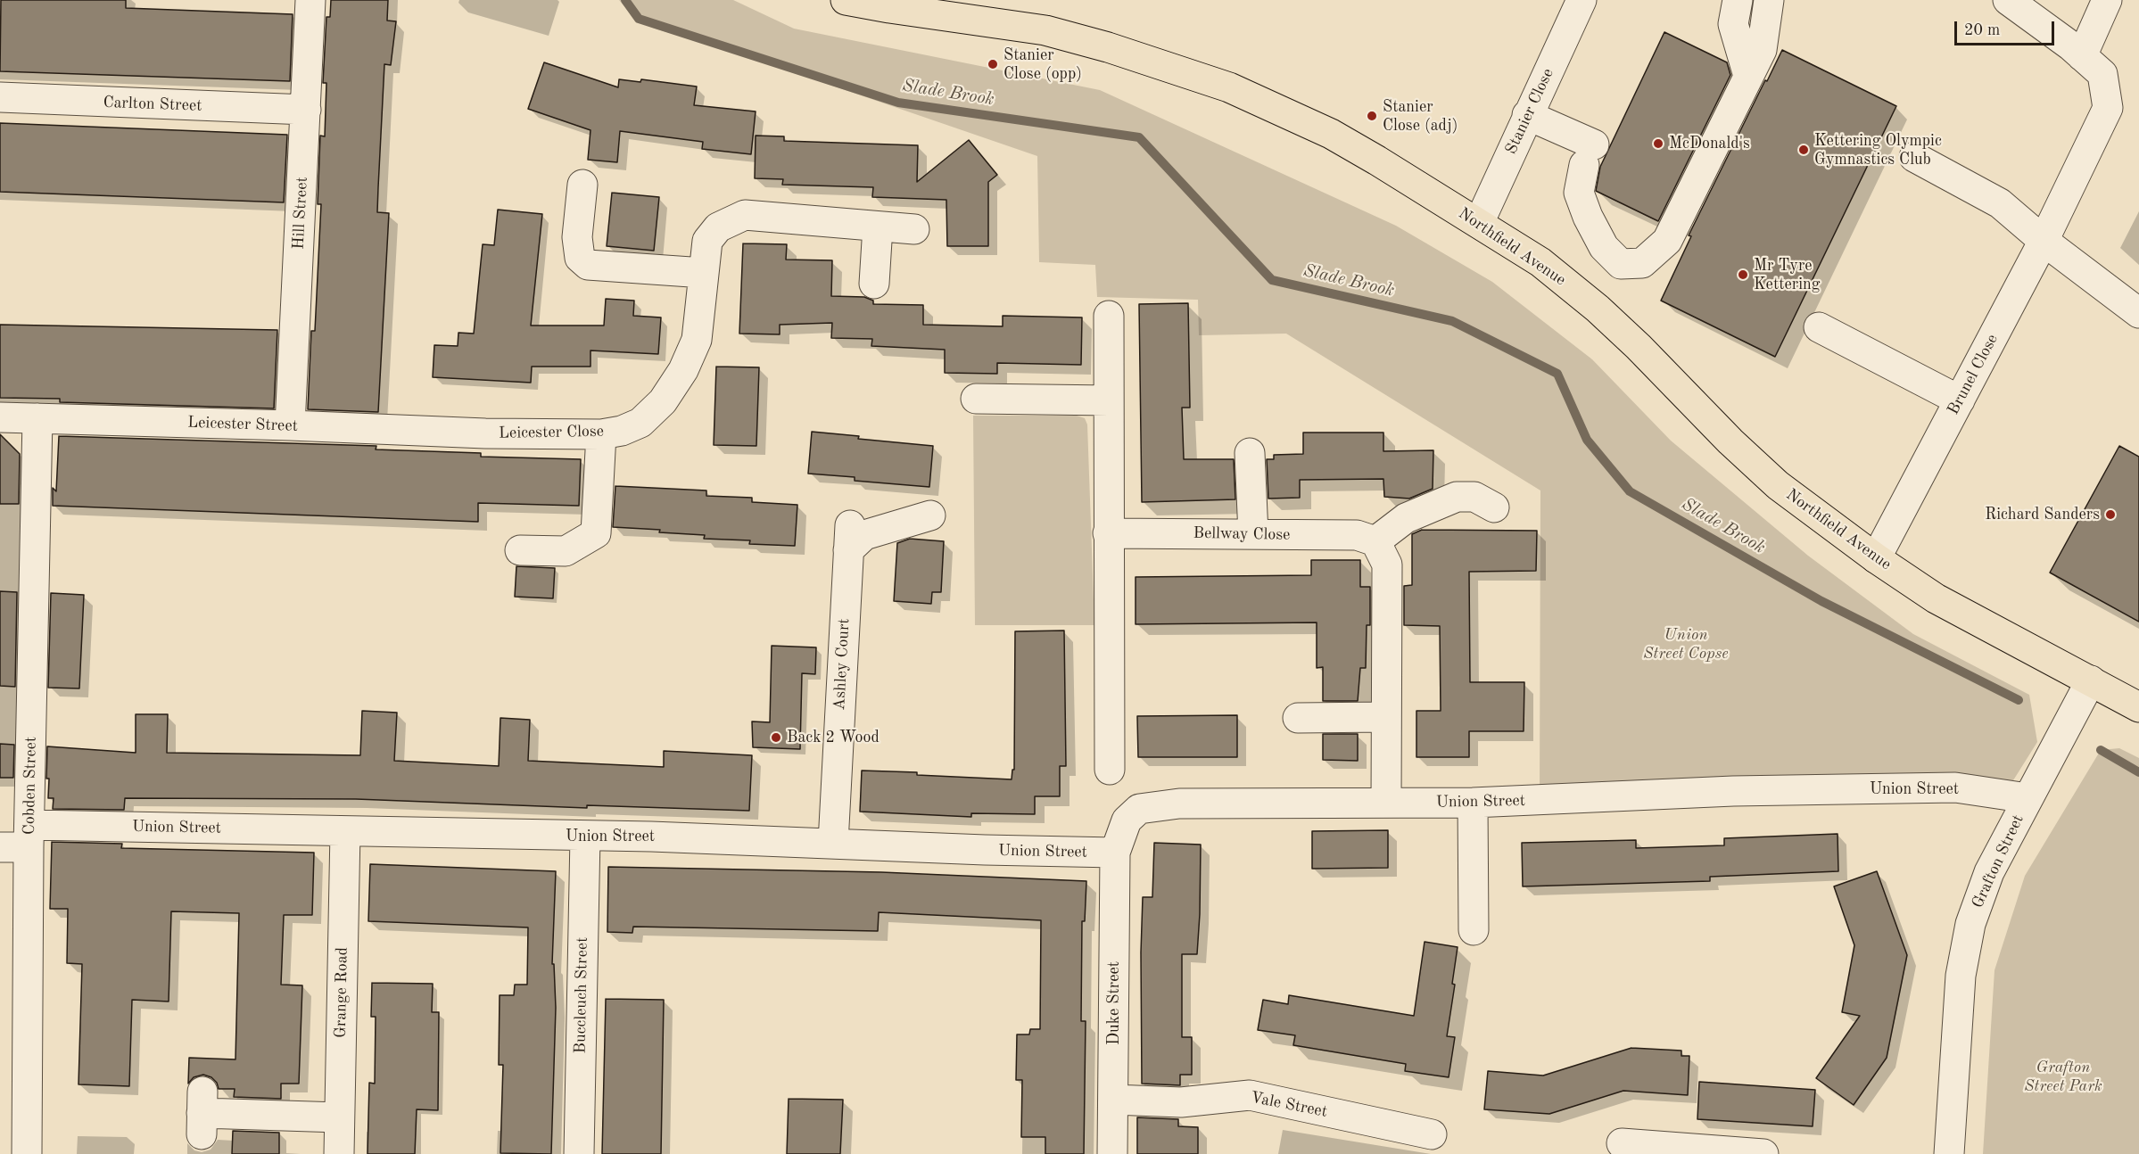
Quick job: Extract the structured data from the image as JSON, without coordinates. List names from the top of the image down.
{
  "streets": {
    "main road": ["Northfield Avenue"],
    "street": [
      "Carlton Street",
      "Stanier Close",
      "Hill Street",
      "Brunel Close",
      "Leicester Street",
      "Leicester Close",
      "Bellway Close",
      "Ashley Court",
      "Cobden Street",
      "Union Street",
      "Grafton Street",
      "Grange Road",
      "Buccleuch Street",
      "Duke Street",
      "Vale Street"
    ]
  },
  "crossings": [
    ["Carlton Street", "Hill Street"],
    ["Stanier Close", "Northfield Avenue"],
    ["Hill Street", "Leicester Street"],
    ["Northfield Avenue", "Brunel Close"],
    ["Northfield Avenue", "Grafton Street"],
    ["Leicester Street", "Leicester Close"],
    ["Leicester Street", "Cobden Street"],
    ["Ashley Court", "Union Street"],
    ["Cobden Street", "Union Street"],
    ["Union Street", "Grafton Street"],
    ["Union Street", "Grange Road"],
    ["Union Street", "Buccleuch Street"],
    ["Union Street", "Duke Street"],
    ["Duke Street", "Vale Street"]
  ],
  "water": ["Slade Brook"],
  "parks": ["Union Street Copse", "Grafton Street Park"],
  "places": [
    "Stanier Close (opp)",
    "Stanier Close (adj)",
    "McDonald's",
    "Kettering Olympic Gymnastics Club",
    "Mr Tyre Kettering",
    "Richard Sanders",
    "Back 2 Wood"
  ],
  "scale_bar": "20 m"
}
